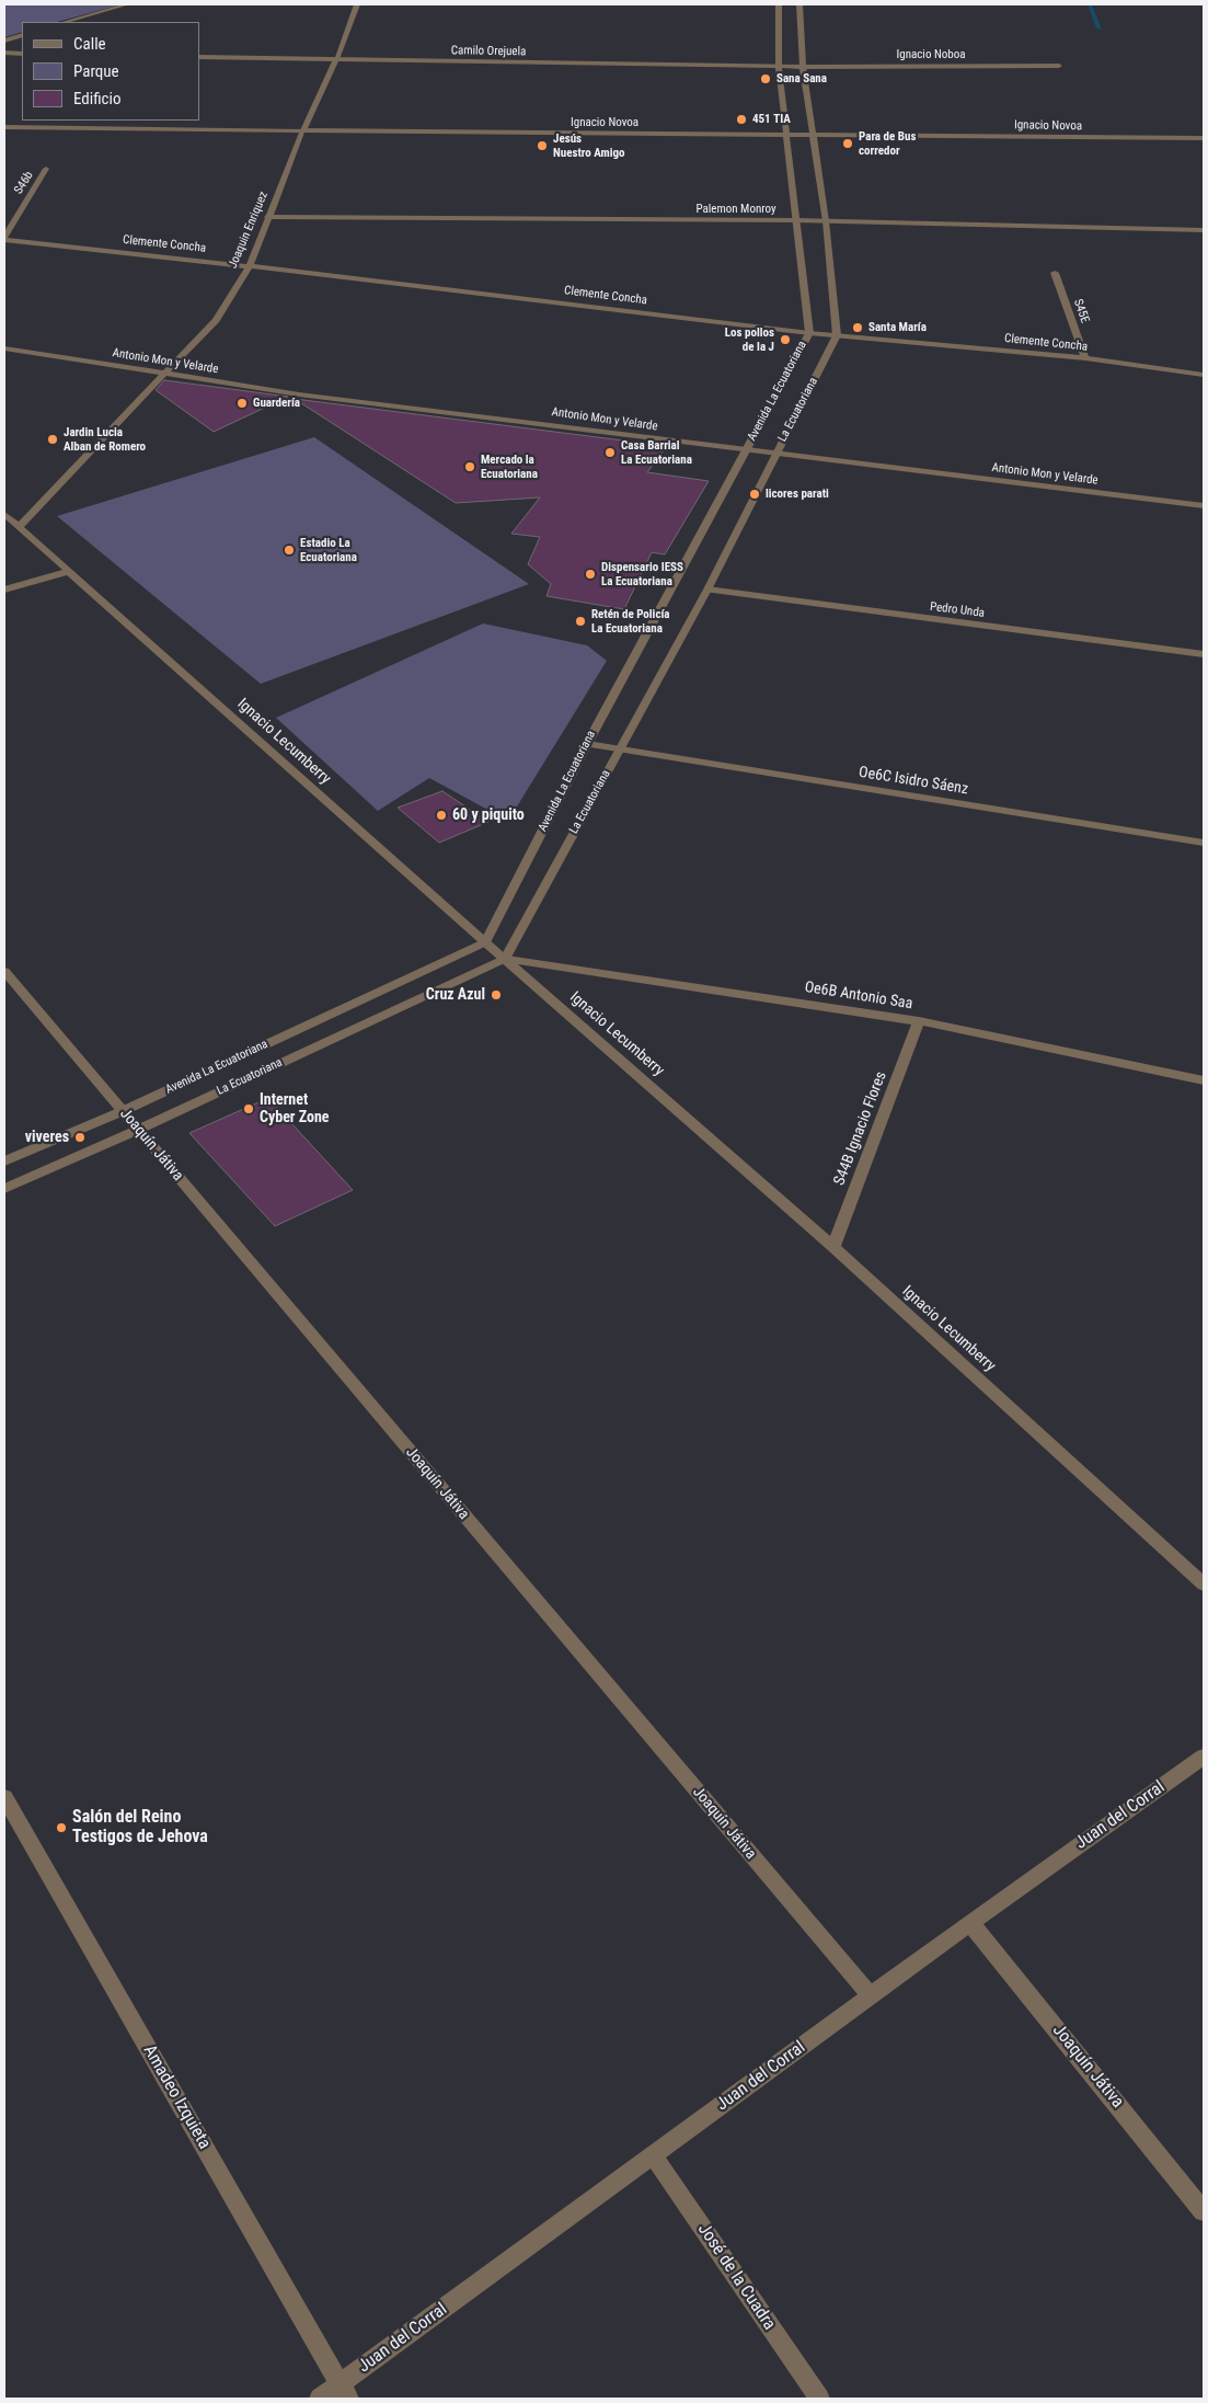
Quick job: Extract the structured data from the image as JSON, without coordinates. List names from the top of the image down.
{
  "streets": {
    "street": [
      "Camilo Orejuela",
      "Ignacio Noboa",
      "Ignacio Novoa",
      "S46b",
      "Palemon Monroy",
      "Joaquin Enriquez",
      "Clemente Concha",
      "S45E",
      "Antonio Mon y Velarde",
      "Avenida La Ecuatoriana",
      "La Ecuatoriana",
      "Pedro Unda",
      "Ignacio Lecumberry",
      "Oe6C Isidro Sáenz",
      "Oe6B Antonio Saa",
      "S44B Ignacio Flores",
      "Joaquín Játiva",
      "Juan del Corral",
      "Amadeo Izquieta",
      "José de la Cuadra"
    ]
  },
  "crossings": [
    ["Camilo Orejuela", "Ignacio Noboa"],
    ["Camilo Orejuela", "Joaquin Enriquez"],
    ["Ignacio Novoa", "Joaquin Enriquez"],
    ["Ignacio Novoa", "Avenida La Ecuatoriana"],
    ["S46b", "Clemente Concha"],
    ["Palemon Monroy", "Joaquin Enriquez"],
    ["Palemon Monroy", "Avenida La Ecuatoriana"],
    ["Joaquin Enriquez", "Clemente Concha"],
    ["Joaquin Enriquez", "Antonio Mon y Velarde"],
    ["Joaquin Enriquez", "Ignacio Lecumberry"],
    ["Clemente Concha", "S45E"],
    ["Clemente Concha", "Avenida La Ecuatoriana"],
    ["Clemente Concha", "La Ecuatoriana"],
    ["Antonio Mon y Velarde", "Avenida La Ecuatoriana"],
    ["Antonio Mon y Velarde", "La Ecuatoriana"],
    ["Avenida La Ecuatoriana", "Ignacio Lecumberry"],
    ["Avenida La Ecuatoriana", "Oe6C Isidro Sáenz"],
    ["Avenida La Ecuatoriana", "Joaquín Játiva"],
    ["La Ecuatoriana", "Pedro Unda"],
    ["La Ecuatoriana", "Ignacio Lecumberry"],
    ["La Ecuatoriana", "Oe6C Isidro Sáenz"],
    ["La Ecuatoriana", "Oe6B Antonio Saa"],
    ["La Ecuatoriana", "Joaquín Játiva"],
    ["Ignacio Lecumberry", "Oe6B Antonio Saa"],
    ["Ignacio Lecumberry", "S44B Ignacio Flores"],
    ["Oe6B Antonio Saa", "S44B Ignacio Flores"],
    ["Joaquín Játiva", "Juan del Corral"],
    ["Juan del Corral", "Amadeo Izquieta"],
    ["Juan del Corral", "José de la Cuadra"]
  ],
  "places": [
    "Sana Sana",
    "451 TIA",
    "Para de Bus corredor",
    "Jesús Nuestro Amigo",
    "Santa María",
    "Los pollos de la J",
    "Guardería",
    "Jardin Lucia Alban de Romero",
    "Casa Barrial La Ecuatoriana",
    "Mercado la Ecuatoriana",
    "licores parati",
    "Estadio La Ecuatoriana",
    "Dispensario IESS La Ecuatoriana",
    "Retén de Policía La Ecuatoriana",
    "60 y piquito",
    "Cruz Azul",
    "Internet Cyber Zone",
    "viveres",
    "Salón del Reino Testigos de Jehova"
  ],
  "legend": ["Calle", "Parque", "Edificio"]
}
